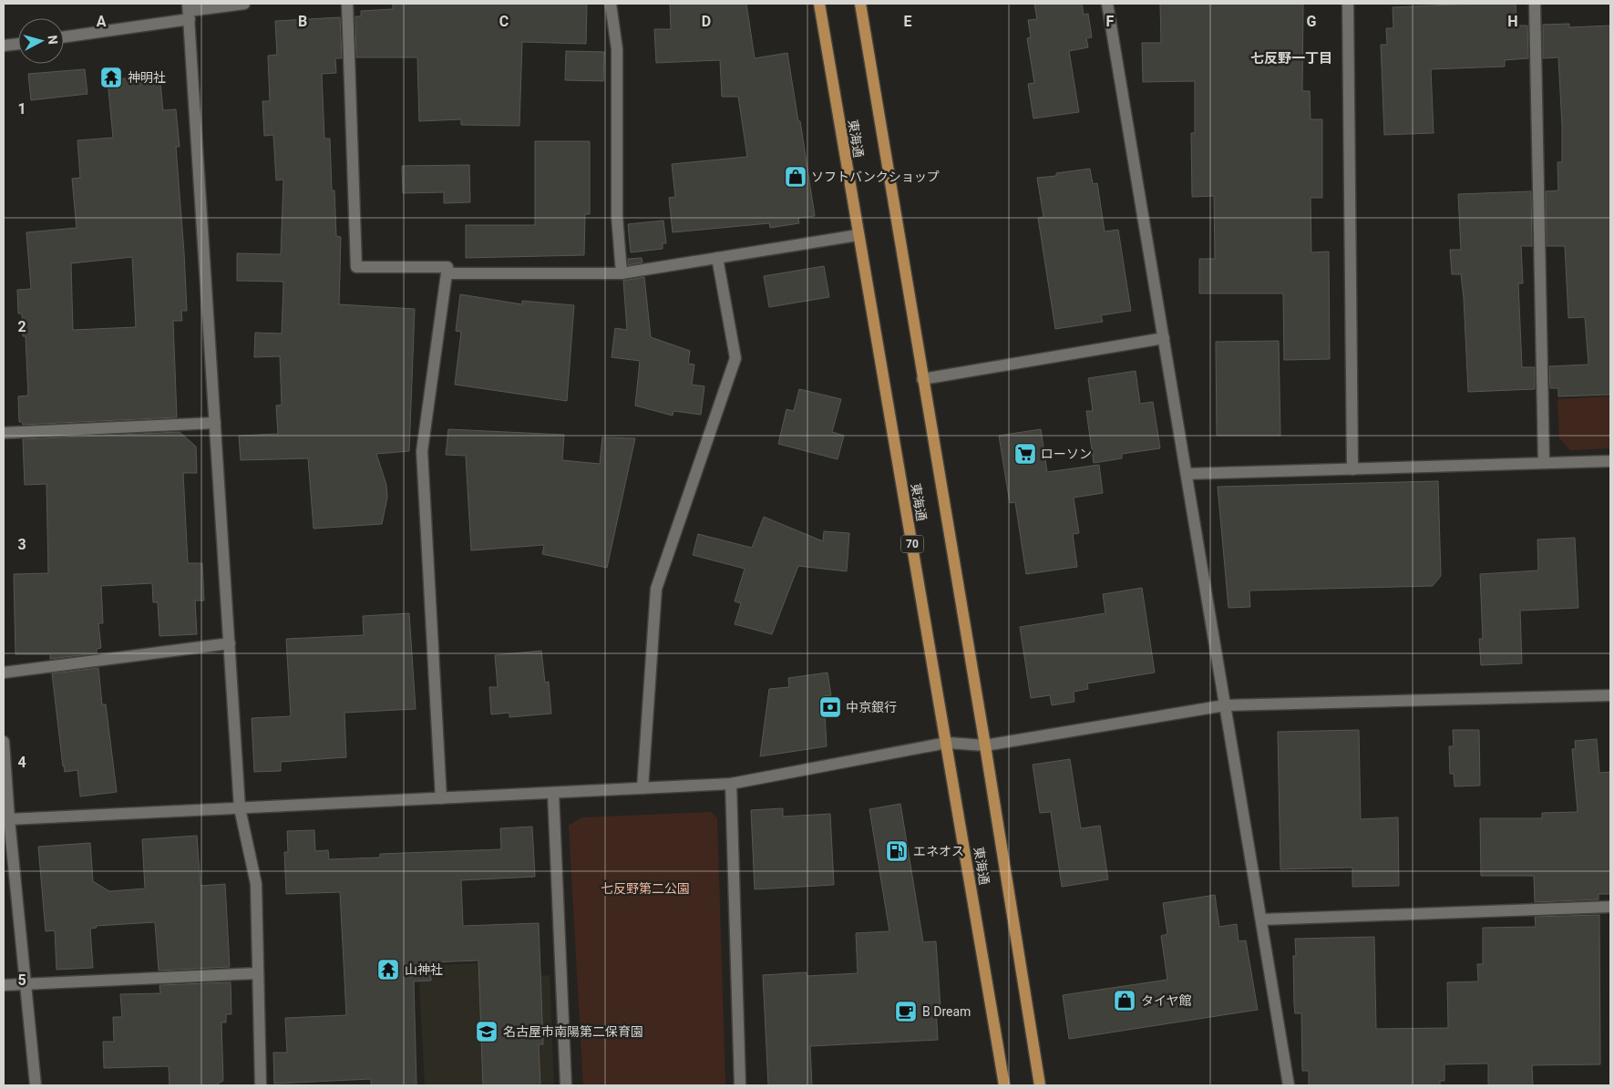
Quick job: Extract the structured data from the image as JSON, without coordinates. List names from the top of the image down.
{
  "streets": {
    "main road": ["東海通", "70"]
  },
  "districts": ["七反野一丁目"],
  "parks": ["七反野第二公園"],
  "places": {
    "temple": ["神明社", "山神社"],
    "shop": ["ソフトバンクショップ", "タイヤ館"],
    "supermarket": ["ローソン"],
    "bank": ["中京銀行"],
    "fuel station": ["エネオス"],
    "cafe": ["B Dream"],
    "school or university": ["名古屋市南陽第二保育園"]
  },
  "north": "right",
  "grid": {
    "columns": [
      "A",
      "B",
      "C",
      "D",
      "E",
      "F",
      "G",
      "H"
    ],
    "rows": [
      "1",
      "2",
      "3",
      "4",
      "5"
    ]
  }
}
